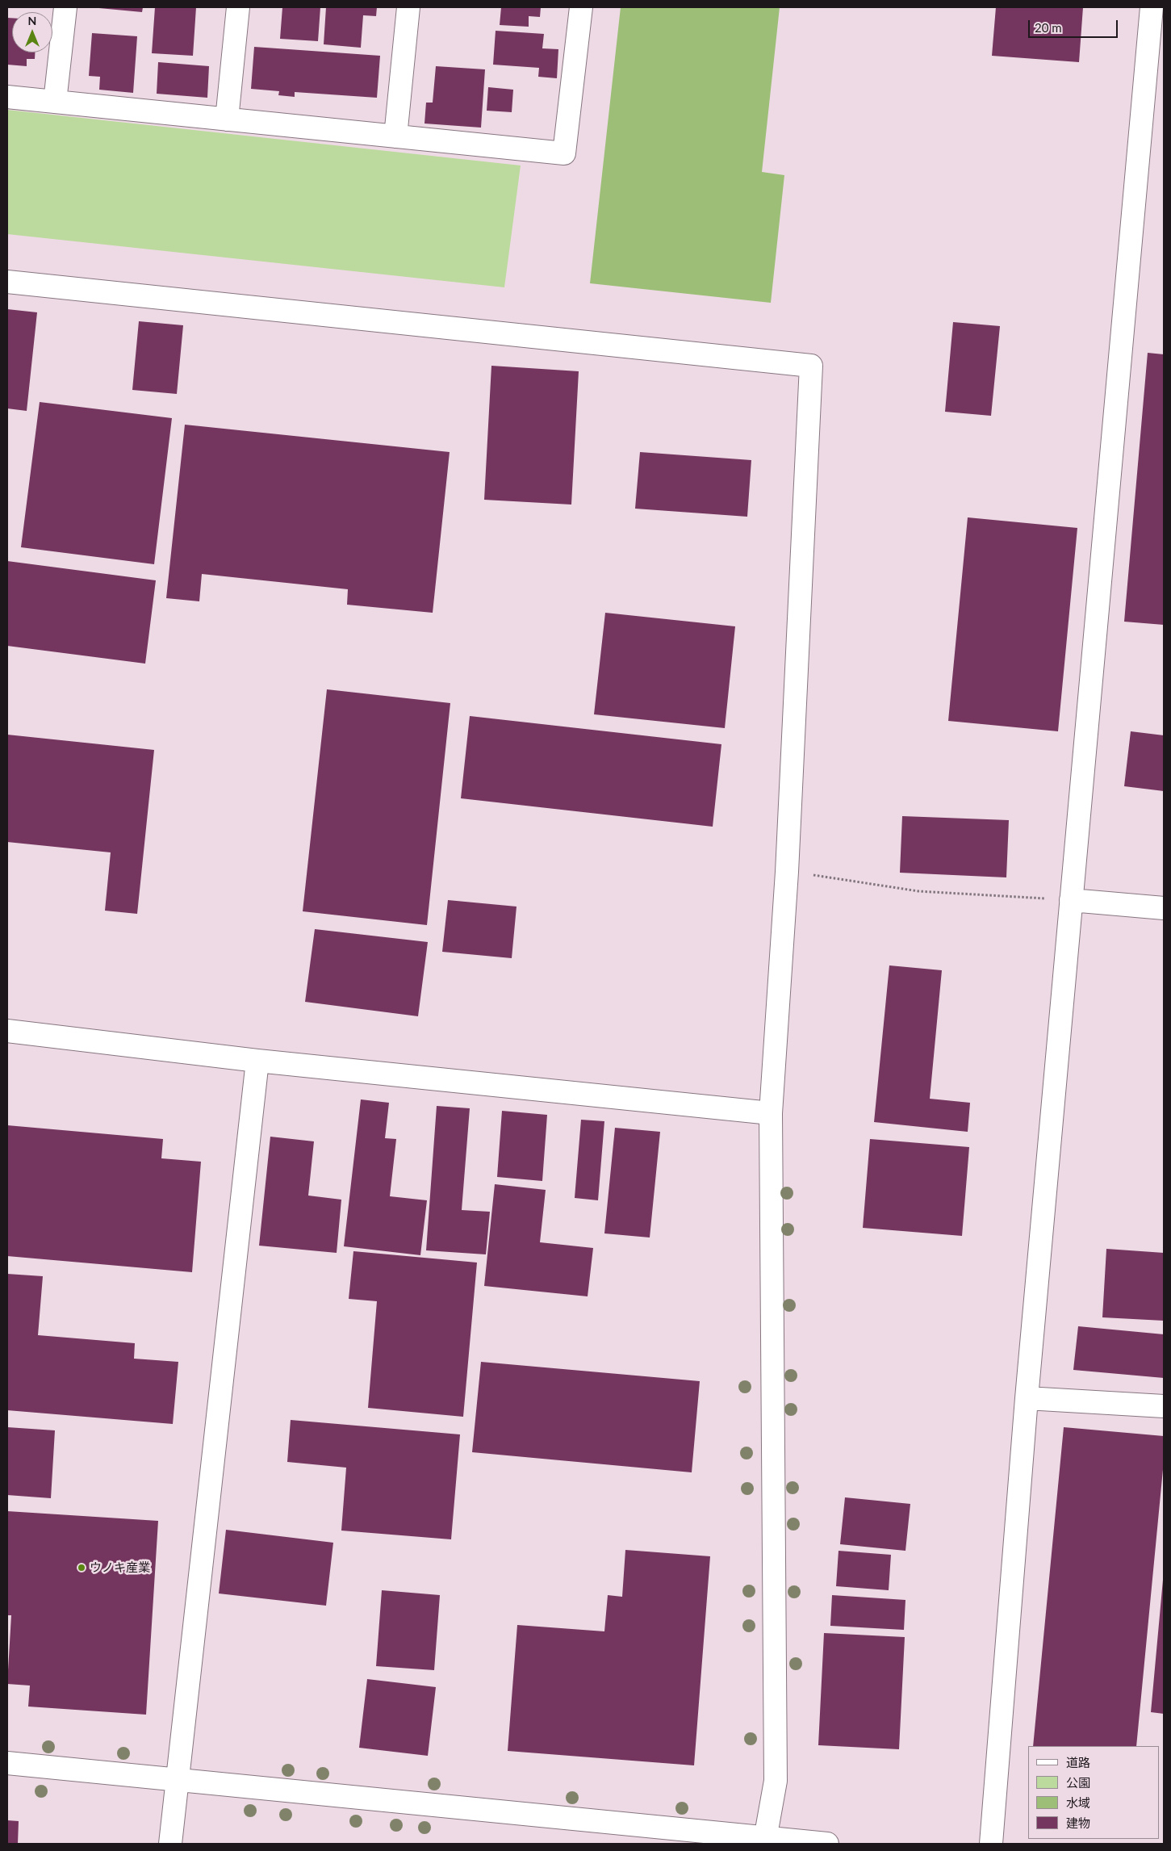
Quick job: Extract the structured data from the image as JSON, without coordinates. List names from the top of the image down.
{
  "places": ["ウノキ産業"],
  "legend": [
    "道路",
    "公園",
    "水域",
    "建物"
  ],
  "scale_bar": "20 m",
  "north": "top"
}
